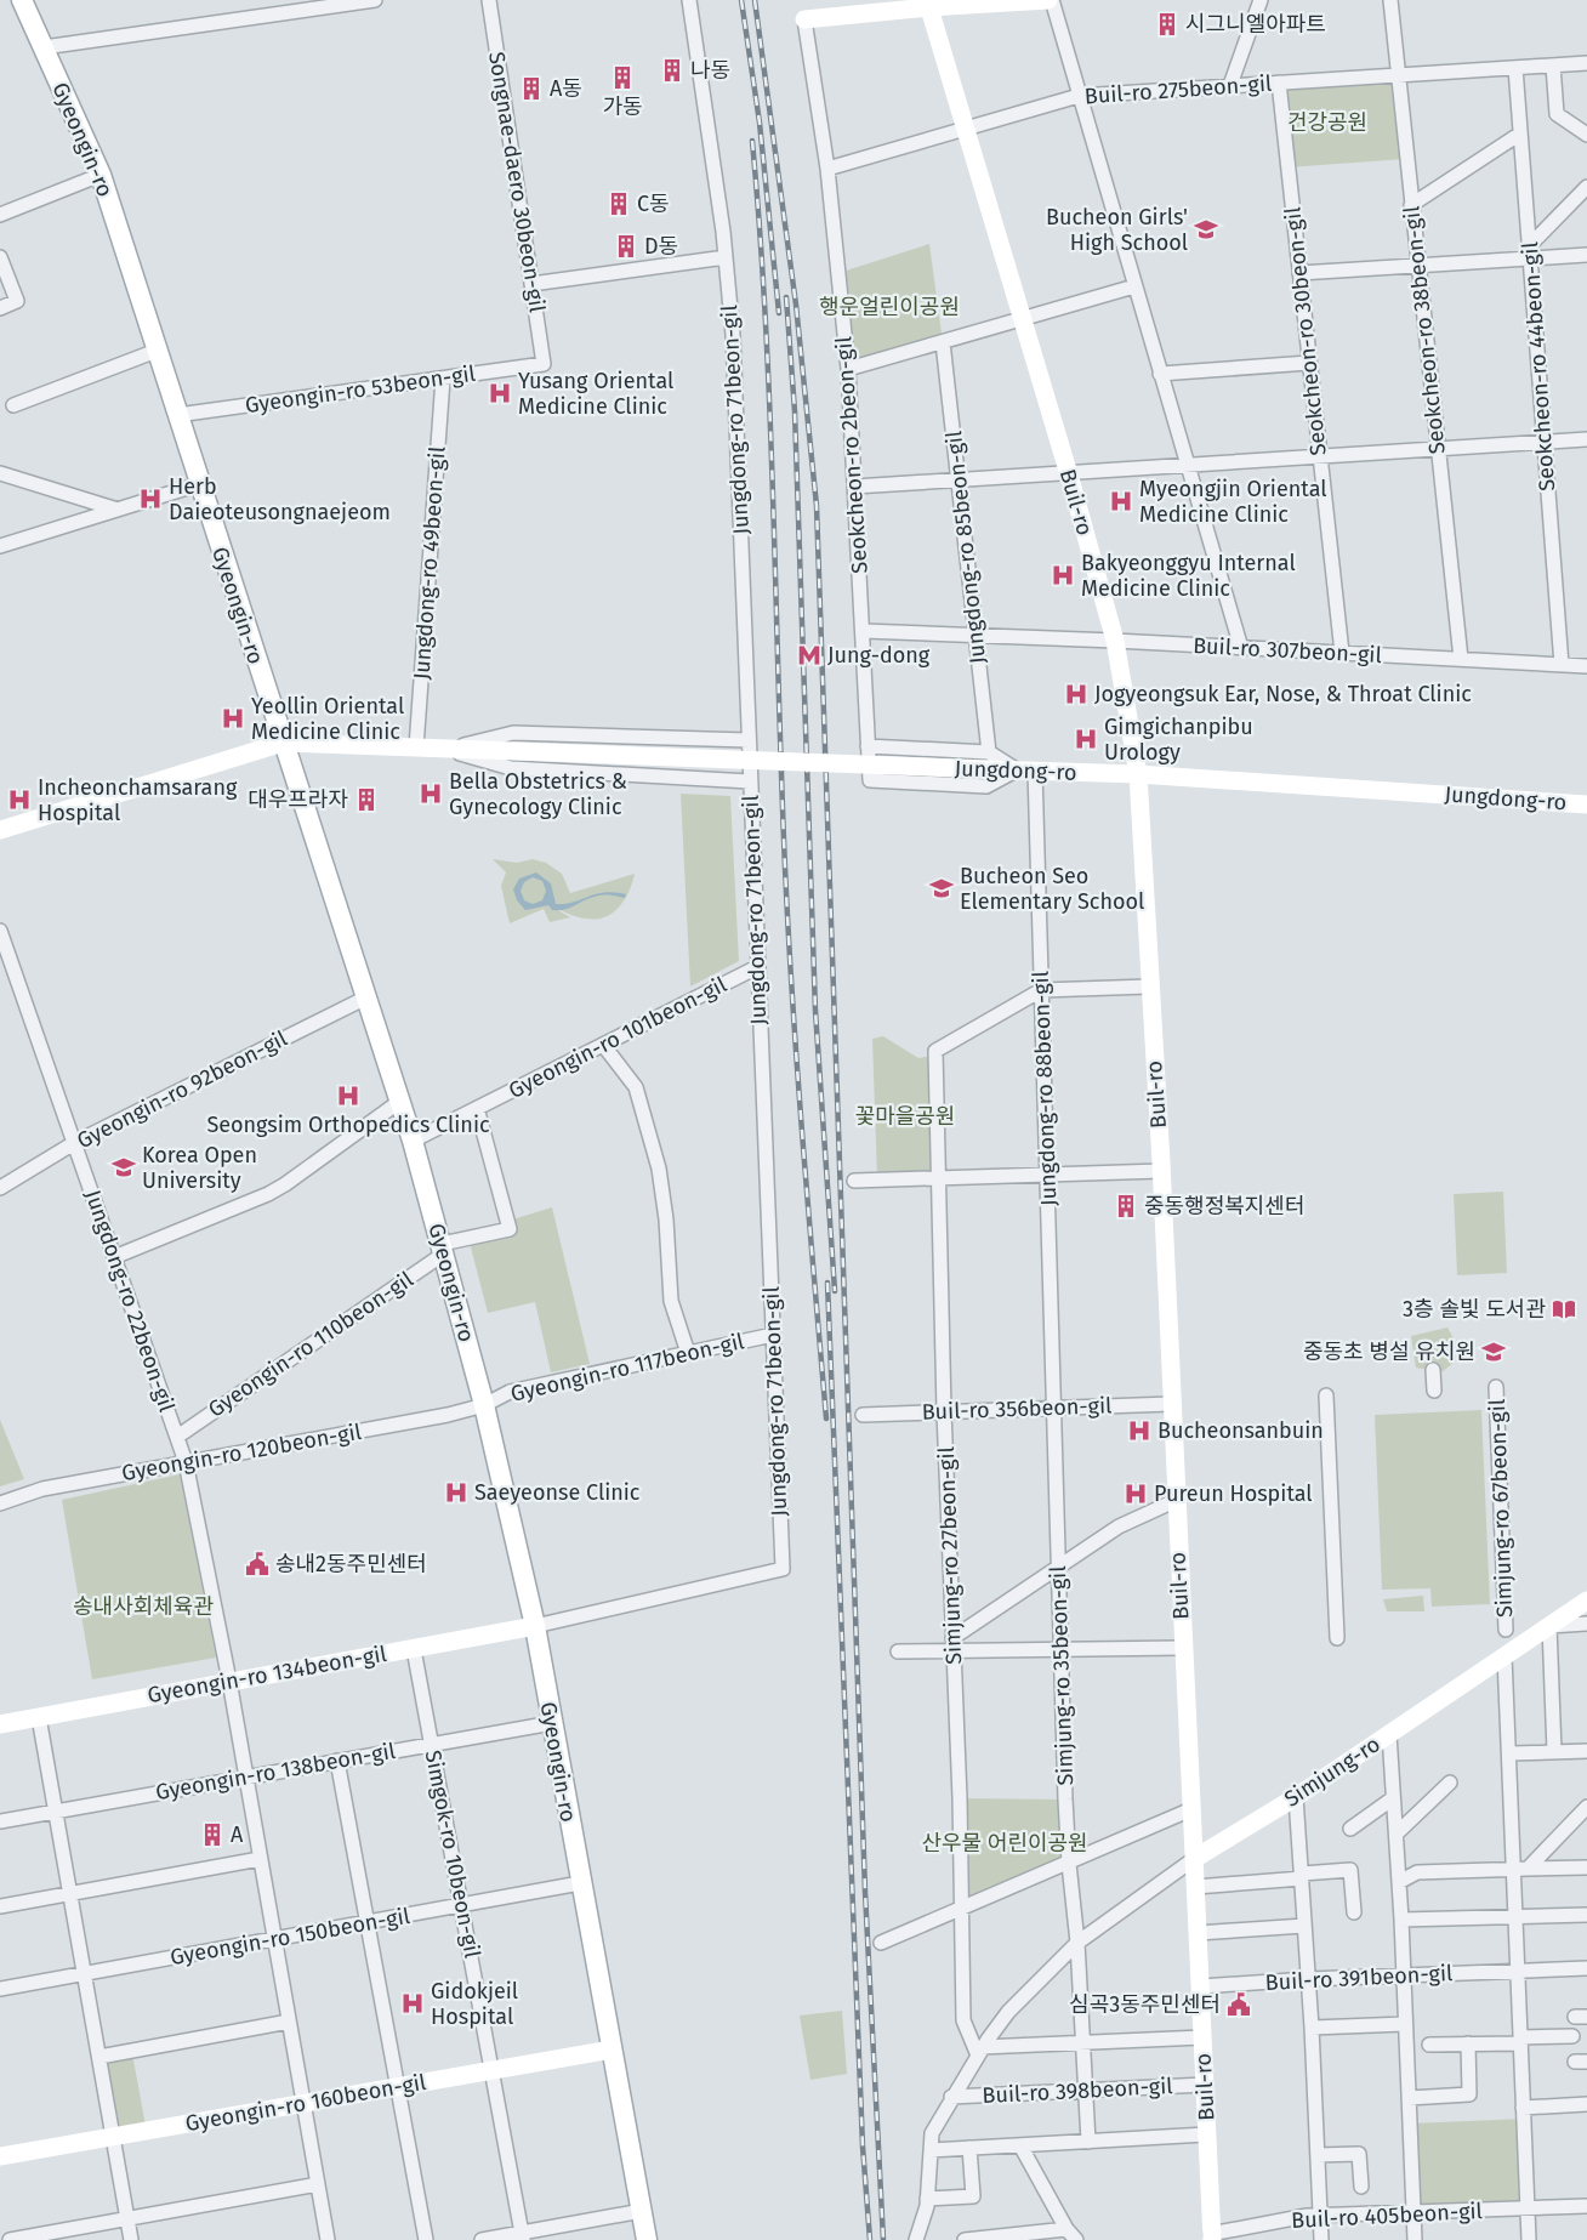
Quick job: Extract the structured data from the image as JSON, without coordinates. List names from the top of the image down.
{
  "streets": {
    "main road": ["Gyeongin-ro"],
    "street": [
      "Buil-ro 275beon-gil",
      "Songnae-daero 30beon-gil",
      "Seokcheon-ro 38beon-gil",
      "Seokcheon-ro 30beon-gil",
      "Seokcheon-ro 44beon-gil",
      "Gyeongin-ro 53beon-gil",
      "Jungdong-ro 71beon-gil",
      "Seokcheon-ro 2beon-gil",
      "Buil-ro",
      "Jungdong-ro 85beon-gil",
      "Jungdong-ro 49beon-gil",
      "Buil-ro 307beon-gil",
      "Jungdong-ro",
      "Gyeongin-ro 101beon-gil",
      "Jungdong-ro 88beon-gil",
      "Gyeongin-ro 92beon-gil",
      "Jungdong-ro 22beon-gil",
      "Gyeongin-ro 110beon-gil",
      "Gyeongin-ro 117beon-gil",
      "Buil-ro 356beon-gil",
      "Gyeongin-ro 120beon-gil",
      "Simjung-ro 67beon-gil",
      "Simjung-ro 27beon-gil",
      "Gyeongin-ro 134beon-gil",
      "Simjung-ro 35beon-gil",
      "Gyeongin-ro 138beon-gil",
      "Simjung-ro",
      "Simgok-ro 10beon-gil",
      "Gyeongin-ro 150beon-gil",
      "Buil-ro 391beon-gil",
      "Buil-ro 398beon-gil",
      "Gyeongin-ro 160beon-gil",
      "Buil-ro 405beon-gil"
    ]
  },
  "crossings": [
    ["Buil-ro 275beon-gil", "Seokcheon-ro 38beon-gil"],
    ["Buil-ro 275beon-gil", "Seokcheon-ro 30beon-gil"],
    ["Buil-ro 275beon-gil", "Seokcheon-ro 44beon-gil"],
    ["Buil-ro 275beon-gil", "Seokcheon-ro 2beon-gil"],
    ["Buil-ro 275beon-gil", "Buil-ro"],
    ["Gyeongin-ro", "Gyeongin-ro 53beon-gil"],
    ["Gyeongin-ro", "Jungdong-ro 71beon-gil"],
    ["Gyeongin-ro", "Jungdong-ro"],
    ["Gyeongin-ro", "Gyeongin-ro 101beon-gil"],
    ["Gyeongin-ro", "Gyeongin-ro 92beon-gil"],
    ["Gyeongin-ro", "Gyeongin-ro 110beon-gil"],
    ["Gyeongin-ro", "Gyeongin-ro 117beon-gil"],
    ["Gyeongin-ro", "Gyeongin-ro 120beon-gil"],
    ["Gyeongin-ro", "Gyeongin-ro 134beon-gil"],
    ["Gyeongin-ro", "Gyeongin-ro 138beon-gil"],
    ["Gyeongin-ro", "Gyeongin-ro 150beon-gil"],
    ["Gyeongin-ro", "Gyeongin-ro 160beon-gil"],
    ["Songnae-daero 30beon-gil", "Gyeongin-ro 53beon-gil"],
    ["Seokcheon-ro 38beon-gil", "Buil-ro 307beon-gil"],
    ["Seokcheon-ro 30beon-gil", "Buil-ro 307beon-gil"],
    ["Seokcheon-ro 44beon-gil", "Buil-ro 307beon-gil"],
    ["Gyeongin-ro 53beon-gil", "Jungdong-ro 49beon-gil"],
    ["Jungdong-ro 71beon-gil", "Jungdong-ro"],
    ["Jungdong-ro 71beon-gil", "Gyeongin-ro 101beon-gil"],
    ["Jungdong-ro 71beon-gil", "Gyeongin-ro 117beon-gil"],
    ["Jungdong-ro 71beon-gil", "Gyeongin-ro 134beon-gil"],
    ["Seokcheon-ro 2beon-gil", "Buil-ro 307beon-gil"],
    ["Seokcheon-ro 2beon-gil", "Jungdong-ro"],
    ["Seokcheon-ro 2beon-gil", "Jungdong-ro 88beon-gil"],
    ["Buil-ro", "Buil-ro 307beon-gil"],
    ["Buil-ro", "Jungdong-ro"],
    ["Buil-ro", "Buil-ro 356beon-gil"],
    ["Buil-ro", "Simjung-ro"],
    ["Buil-ro", "Buil-ro 391beon-gil"],
    ["Buil-ro", "Buil-ro 398beon-gil"],
    ["Buil-ro", "Buil-ro 405beon-gil"],
    ["Jungdong-ro 85beon-gil", "Buil-ro 307beon-gil"],
    ["Jungdong-ro 85beon-gil", "Jungdong-ro"],
    ["Jungdong-ro 49beon-gil", "Jungdong-ro"],
    ["Jungdong-ro", "Jungdong-ro 88beon-gil"],
    ["Jungdong-ro 88beon-gil", "Buil-ro 356beon-gil"],
    ["Jungdong-ro 88beon-gil", "Simjung-ro 27beon-gil"],
    ["Jungdong-ro 88beon-gil", "Simjung-ro 35beon-gil"],
    ["Gyeongin-ro 92beon-gil", "Jungdong-ro 22beon-gil"],
    ["Jungdong-ro 22beon-gil", "Gyeongin-ro 110beon-gil"],
    ["Jungdong-ro 22beon-gil", "Gyeongin-ro 120beon-gil"],
    ["Jungdong-ro 22beon-gil", "Gyeongin-ro 134beon-gil"],
    ["Jungdong-ro 22beon-gil", "Gyeongin-ro 138beon-gil"],
    ["Jungdong-ro 22beon-gil", "Gyeongin-ro 150beon-gil"],
    ["Jungdong-ro 22beon-gil", "Gyeongin-ro 160beon-gil"],
    ["Gyeongin-ro 117beon-gil", "Gyeongin-ro 120beon-gil"],
    ["Buil-ro 356beon-gil", "Simjung-ro 27beon-gil"],
    ["Buil-ro 356beon-gil", "Simjung-ro 35beon-gil"],
    ["Simjung-ro 27beon-gil", "Simjung-ro"],
    ["Gyeongin-ro 134beon-gil", "Simgok-ro 10beon-gil"],
    ["Simjung-ro 35beon-gil", "Simjung-ro"],
    ["Gyeongin-ro 138beon-gil", "Simgok-ro 10beon-gil"],
    ["Simjung-ro", "Buil-ro 398beon-gil"],
    ["Simgok-ro 10beon-gil", "Gyeongin-ro 150beon-gil"],
    ["Simgok-ro 10beon-gil", "Gyeongin-ro 160beon-gil"]
  ],
  "parks": [
    "건강공원",
    "행운얼린이공원",
    "꽃마을공원",
    "송내사회체육관",
    "산우물 어린이공원"
  ],
  "places": {
    "building": [
      "시그니엘아파트",
      "나동",
      "가동",
      "A동",
      "C동",
      "D동",
      "대우프라자",
      "중동행정복지센터",
      "A"
    ],
    "school or university": [
      "Bucheon Girls' High School",
      "Bucheon Seo Elementary School",
      "Korea Open University",
      "중동초 병설 유치원"
    ],
    "hospital": [
      "Yusang Oriental Medicine Clinic",
      "Herb Daieoteusongnaejeom",
      "Myeongjin Oriental Medicine Clinic",
      "Bakyeonggyu Internal Medicine Clinic",
      "Jogyeongsuk Ear, Nose, & Throat Clinic",
      "Yeollin Oriental Medicine Clinic",
      "Gimgichanpibu Urology",
      "Bella Obstetrics & Gynecology Clinic",
      "Incheonchamsarang Hospital",
      "Seongsim Orthopedics Clinic",
      "Bucheonsanbuin",
      "Saeyeonse Clinic",
      "Pureun Hospital",
      "Gidokjeil Hospital"
    ],
    "metro station": ["Jung-dong"],
    "library": ["3층 솔빛 도서관"],
    "public building": ["송내2동주민센터", "심곡3동주민센터"]
  }
}
